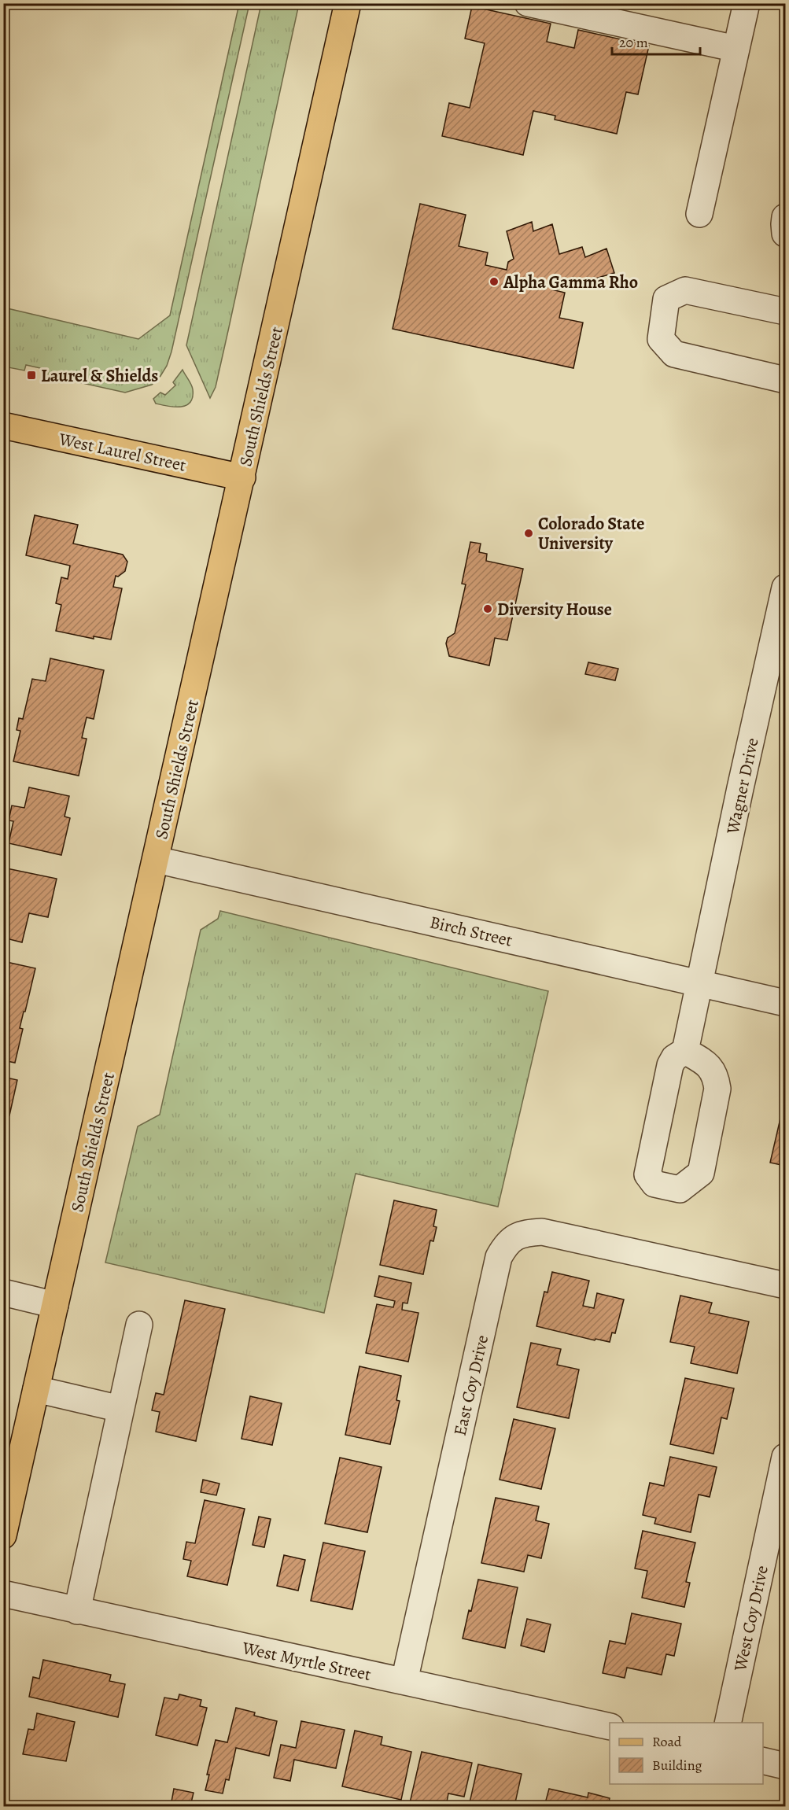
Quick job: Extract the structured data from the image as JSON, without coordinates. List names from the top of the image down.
{
  "streets": {
    "main road": ["South Shields Street", "West Laurel Street"],
    "street": [
      "Wagner Drive",
      "Birch Street",
      "East Coy Drive",
      "West Coy Drive",
      "West Myrtle Street"
    ]
  },
  "crossings": [
    ["South Shields Street", "West Laurel Street"],
    ["South Shields Street", "Birch Street"],
    ["Wagner Drive", "Birch Street"],
    ["East Coy Drive", "West Myrtle Street"]
  ],
  "places": {
    "other": ["Alpha Gamma Rho", "Colorado State University", "Diversity House"],
    "transit": ["Laurel & Shields"]
  },
  "legend": ["Road", "Building"],
  "scale_bar": "20 m"
}
